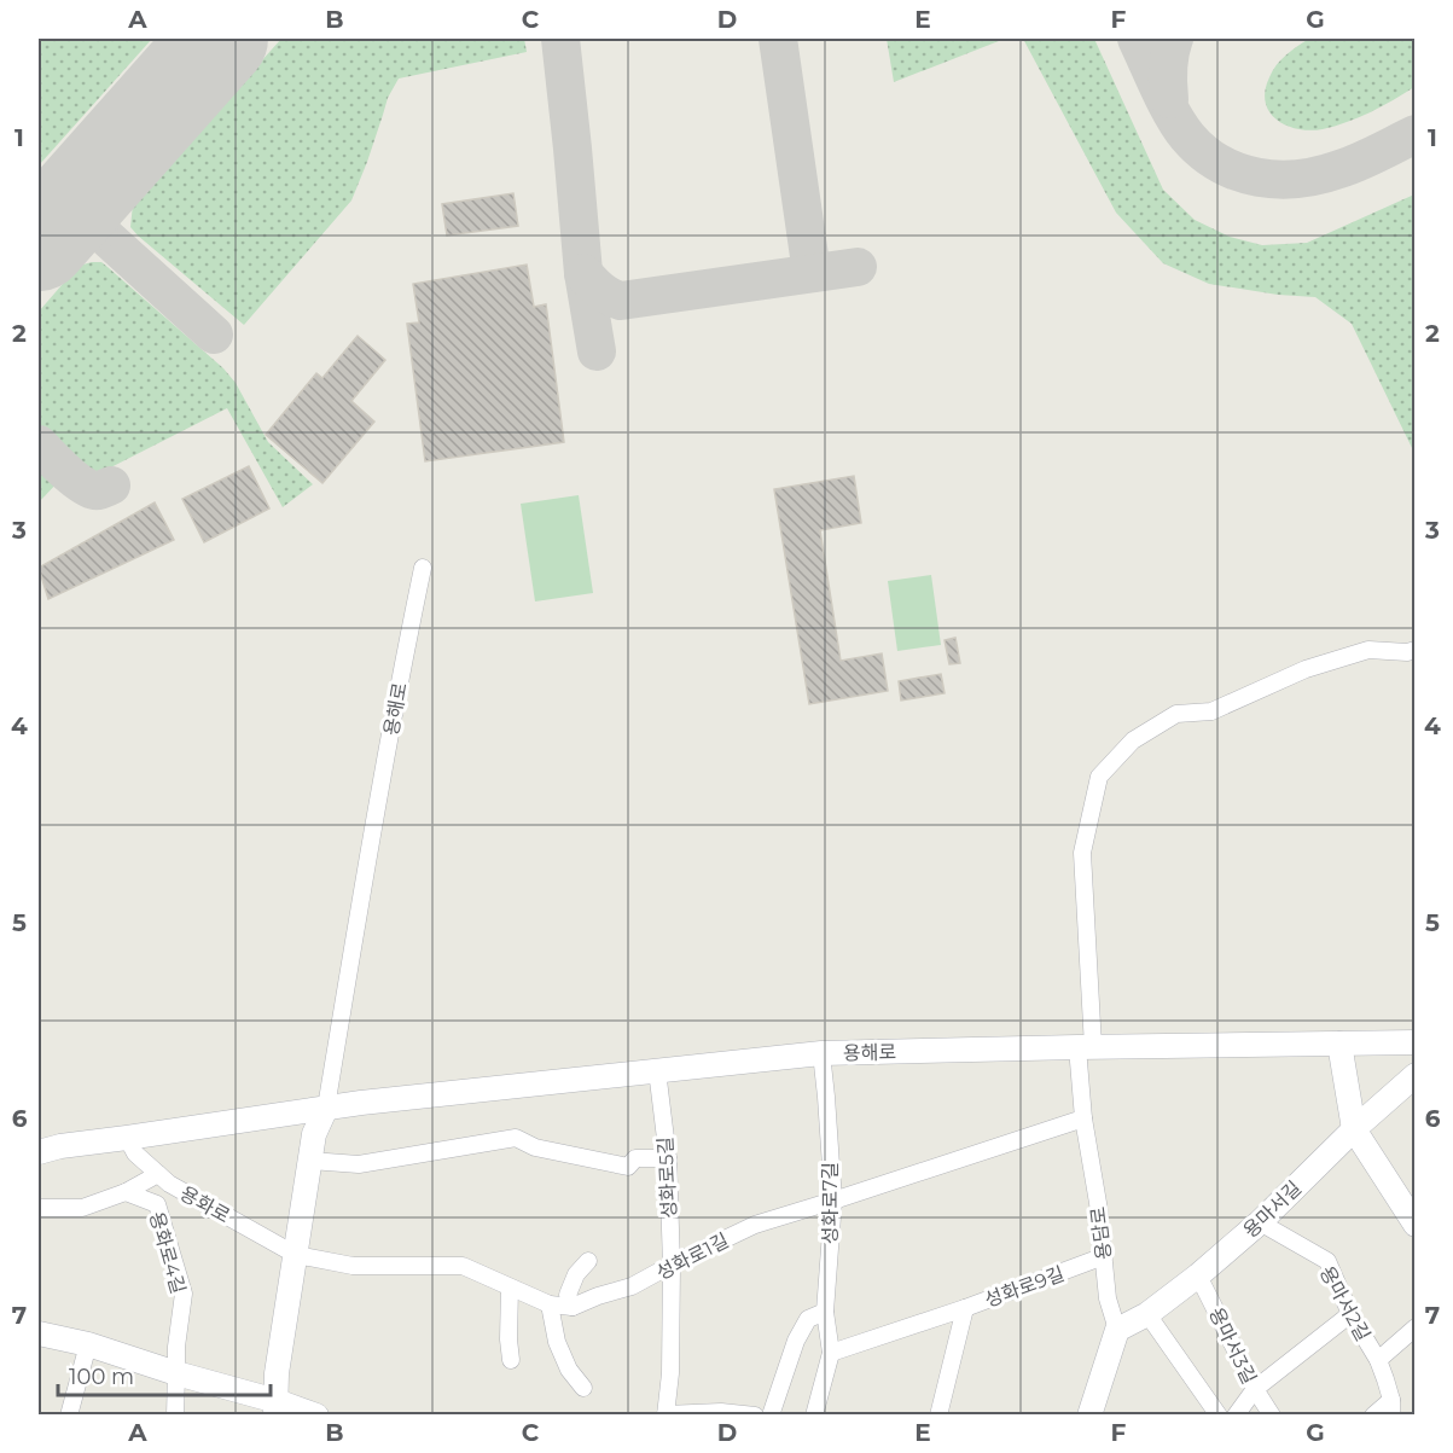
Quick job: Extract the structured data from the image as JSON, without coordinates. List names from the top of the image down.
{
  "streets": {
    "main road": ["용해로", "용마서길"],
    "street": [
      "성화로5길",
      "성화로7길",
      "용화로",
      "용담로",
      "용화로4길",
      "성화로1길",
      "성화로9길",
      "용마서2길",
      "용마서3길"
    ]
  },
  "crossings": [
    ["용해로", "성화로5길"],
    ["용해로", "성화로7길"],
    ["용해로", "용화로"],
    ["용해로", "용담로"],
    ["성화로5길", "성화로1길"],
    ["성화로7길", "성화로1길"],
    ["용화로", "성화로1길"],
    ["용마서길", "용담로"],
    ["용마서길", "용마서2길"],
    ["용마서길", "용마서3길"],
    ["용담로", "성화로1길"],
    ["용담로", "성화로9길"]
  ],
  "scale_bar": "100 m",
  "grid": {
    "columns": [
      "A",
      "B",
      "C",
      "D",
      "E",
      "F",
      "G"
    ],
    "rows": [
      "1",
      "2",
      "3",
      "4",
      "5",
      "6",
      "7"
    ]
  }
}
